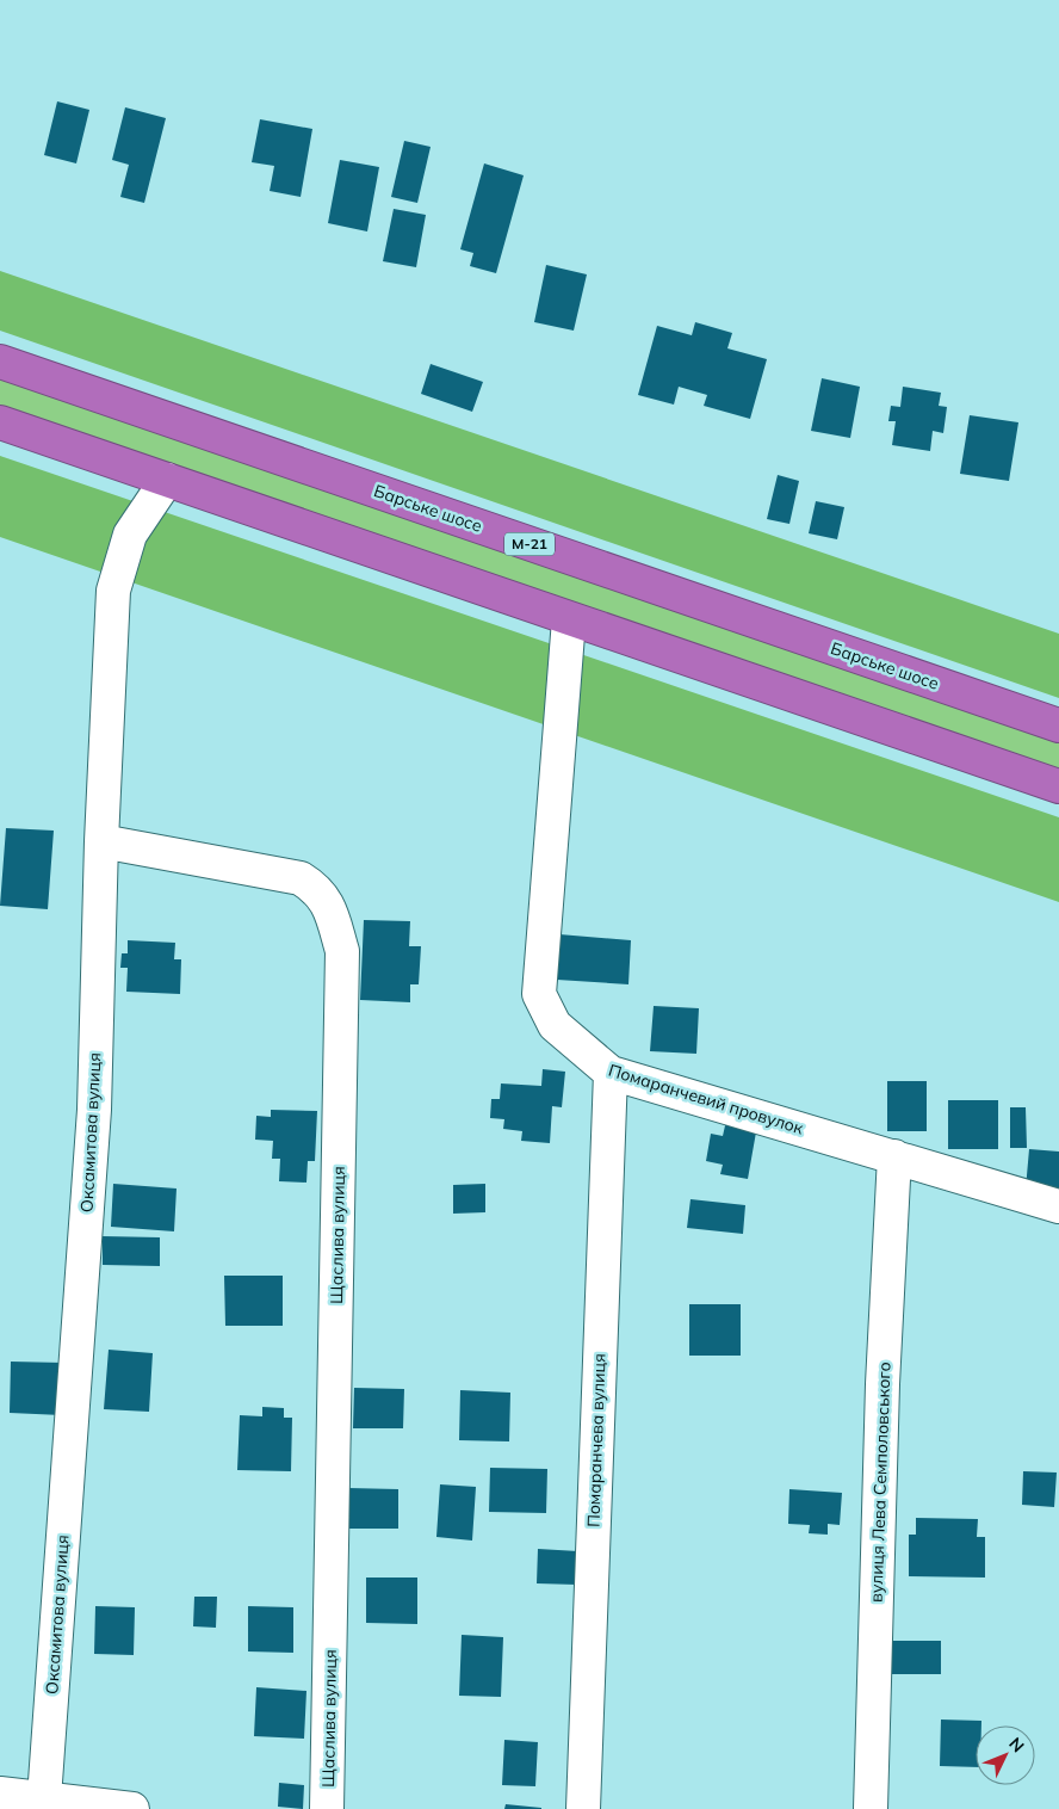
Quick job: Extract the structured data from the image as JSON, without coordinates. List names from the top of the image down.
{
  "streets": {
    "highway": ["Барське шосе", "М-21"],
    "street": [
      "Помаранчевий провулок",
      "Оксамитова вулиця",
      "Щаслива вулиця",
      "Помаранчева вулиця",
      "вулиця Лева Семполовського"
    ]
  },
  "crossings": [
    ["Помаранчевий провулок", "Помаранчева вулиця"],
    ["Помаранчевий провулок", "вулиця Лева Семполовського"],
    ["Оксамитова вулиця", "Щаслива вулиця"]
  ],
  "north": "top right"
}
